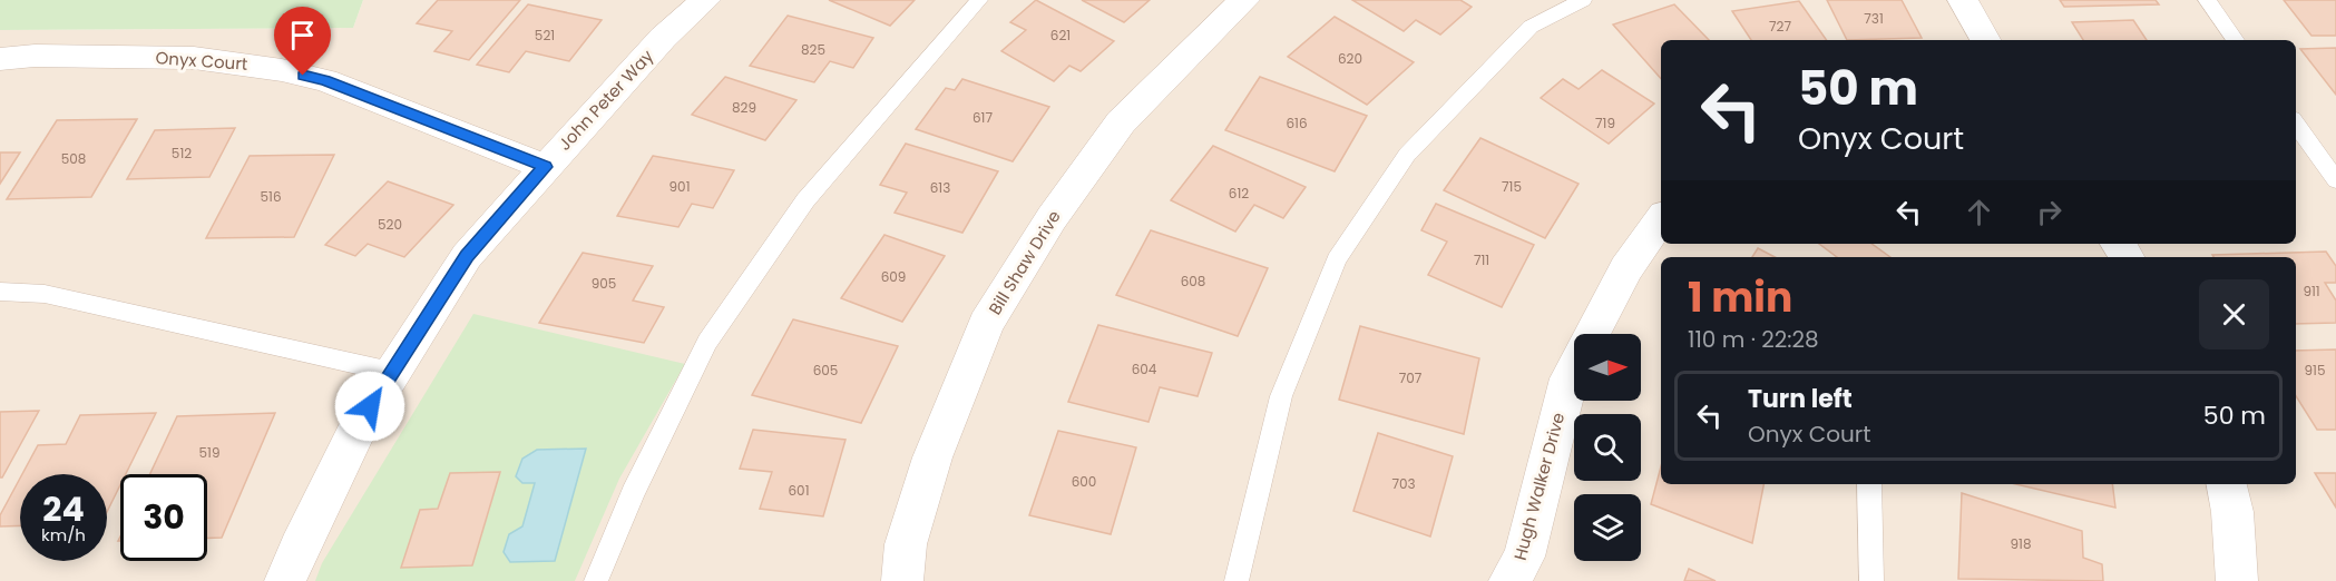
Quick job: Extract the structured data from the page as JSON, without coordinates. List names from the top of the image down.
{
  "streets": {
    "street": [
      "Onyx Court",
      "John Peter Way",
      "Bill Shaw Drive",
      "Hugh Walker Drive"
    ]
  },
  "crossings": [
    ["Onyx Court", "John Peter Way"]
  ],
  "house_numbers": [
    "731",
    "727",
    "521",
    "621",
    "825",
    "620",
    "829",
    "617",
    "616",
    "719",
    "512",
    "508",
    "901",
    "715",
    "613",
    "612",
    "516",
    "520",
    "711",
    "609",
    "608",
    "905",
    "911",
    "604",
    "605",
    "915",
    "707",
    "519",
    "600",
    "703",
    "601",
    "918"
  ],
  "north": "right",
  "page": {
    "turn": ["50 m", "Onyx Court"],
    "heading": ["1 min", "110 m · 22:28"],
    "list": [
      {
        "name": "Turn left",
        "note": "Onyx Court",
        "value": "50 m"
      }
    ],
    "speed": "24 km/h",
    "limit": "30"
  }
}
